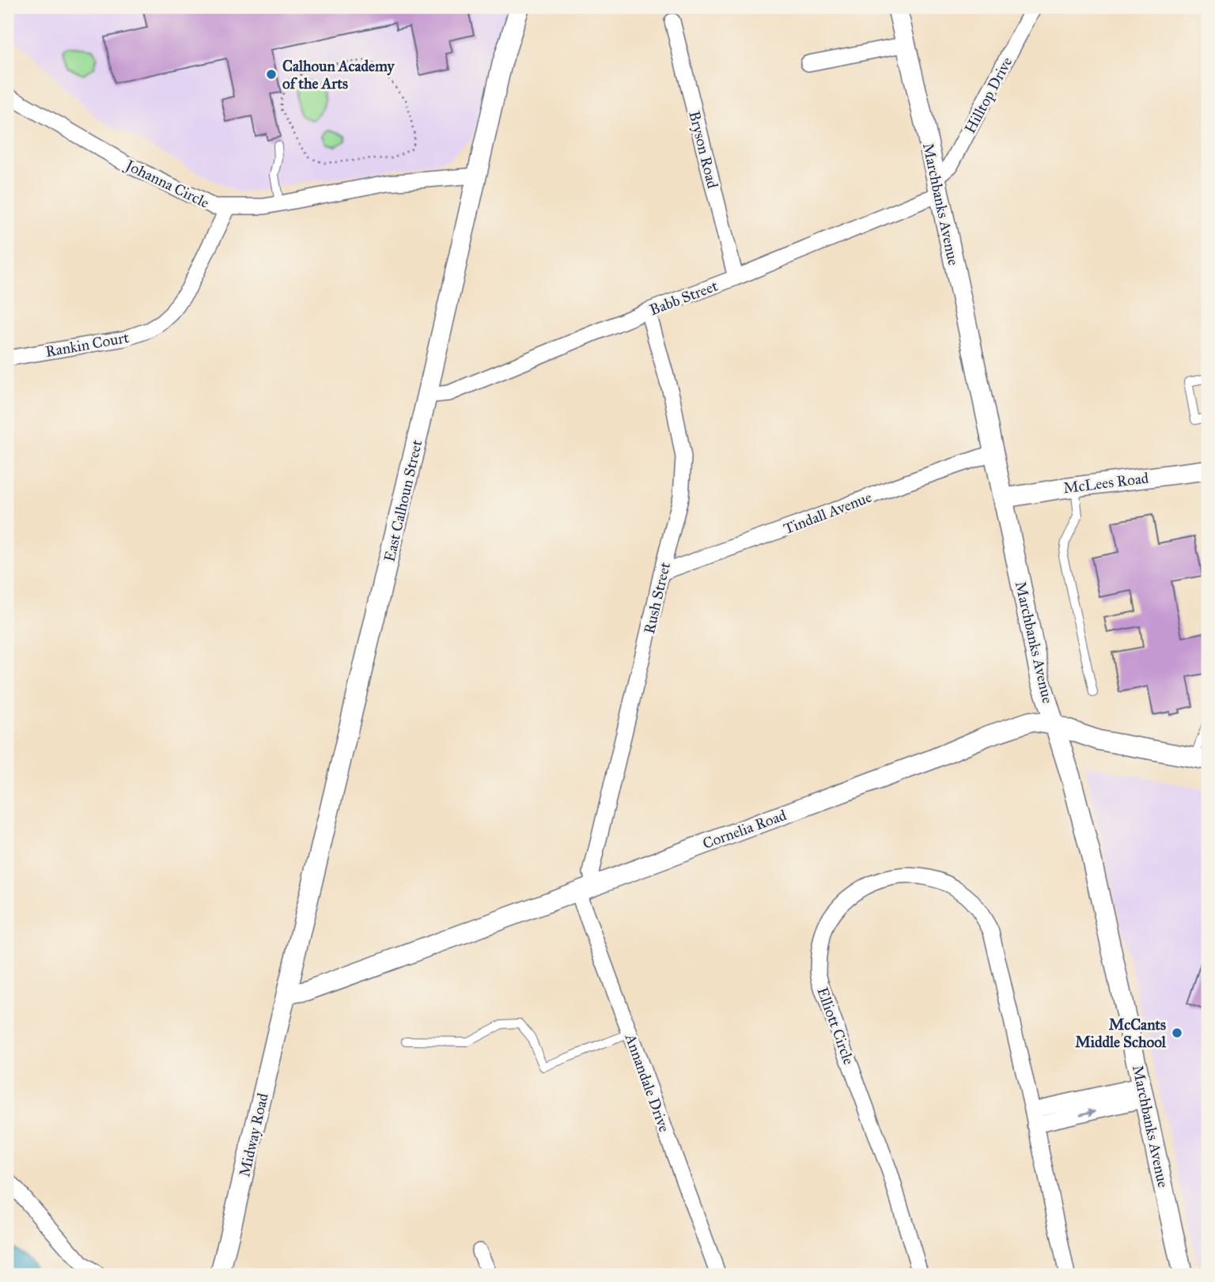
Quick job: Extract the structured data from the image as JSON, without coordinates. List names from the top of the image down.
{
  "streets": {
    "street": [
      "Hilltop Drive",
      "Bryson Road",
      "Johanna Circle",
      "Marchbanks Avenue",
      "Babb Street",
      "Rankin Court",
      "McLees Road",
      "East Calhoun Street",
      "Tindall Avenue",
      "Rush Street",
      "Cornelia Road",
      "Elliott Circle",
      "Annandale Drive",
      "Midway Road"
    ]
  },
  "crossings": [
    ["Hilltop Drive", "Marchbanks Avenue"],
    ["Hilltop Drive", "Babb Street"],
    ["Bryson Road", "Babb Street"],
    ["Johanna Circle", "Rankin Court"],
    ["Johanna Circle", "East Calhoun Street"],
    ["Marchbanks Avenue", "Babb Street"],
    ["Marchbanks Avenue", "McLees Road"],
    ["Marchbanks Avenue", "Tindall Avenue"],
    ["Marchbanks Avenue", "Cornelia Road"],
    ["Babb Street", "East Calhoun Street"],
    ["Babb Street", "Rush Street"],
    ["East Calhoun Street", "Cornelia Road"],
    ["East Calhoun Street", "Midway Road"],
    ["Tindall Avenue", "Rush Street"],
    ["Rush Street", "Cornelia Road"],
    ["Rush Street", "Annandale Drive"],
    ["Cornelia Road", "Annandale Drive"],
    ["Cornelia Road", "Midway Road"]
  ],
  "places": ["Calhoun Academy of the Arts", "McCants Middle School"]
}
